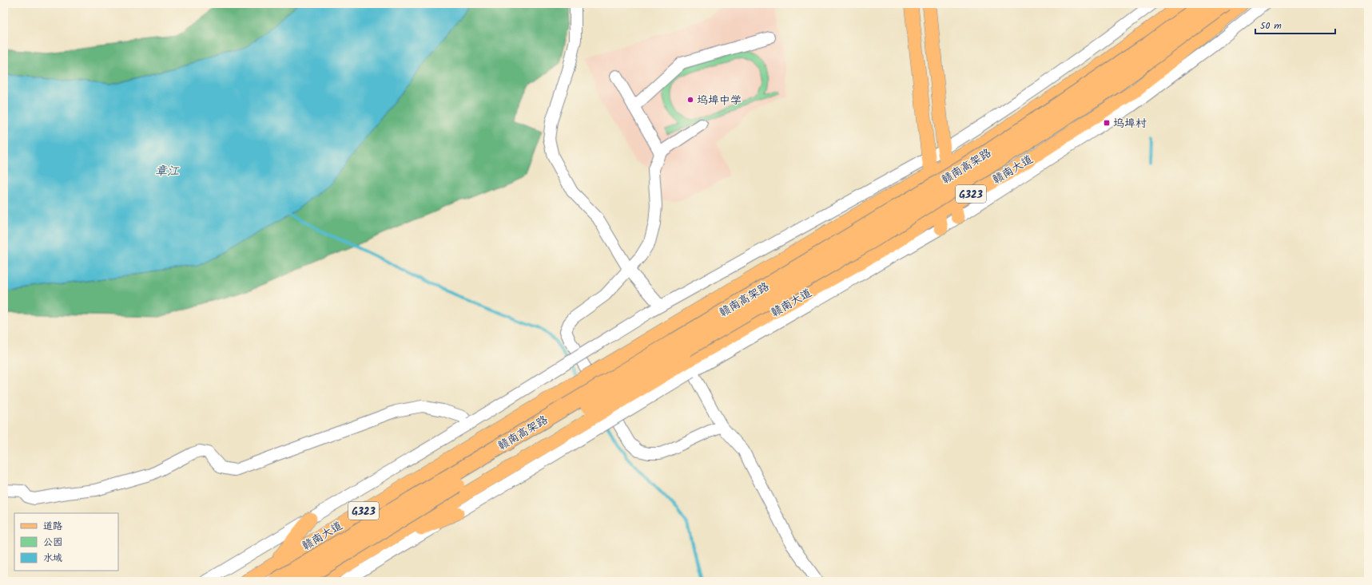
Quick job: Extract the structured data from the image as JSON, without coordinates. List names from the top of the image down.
{
  "streets": {
    "highway": ["赣南高架路"],
    "main road": ["赣南大道", "G323"]
  },
  "water": ["章江"],
  "places": {
    "other": ["坞埠中学"],
    "transit": ["坞埠村"]
  },
  "legend": ["道路", "公园", "水域"],
  "scale_bar": "50 m"
}
